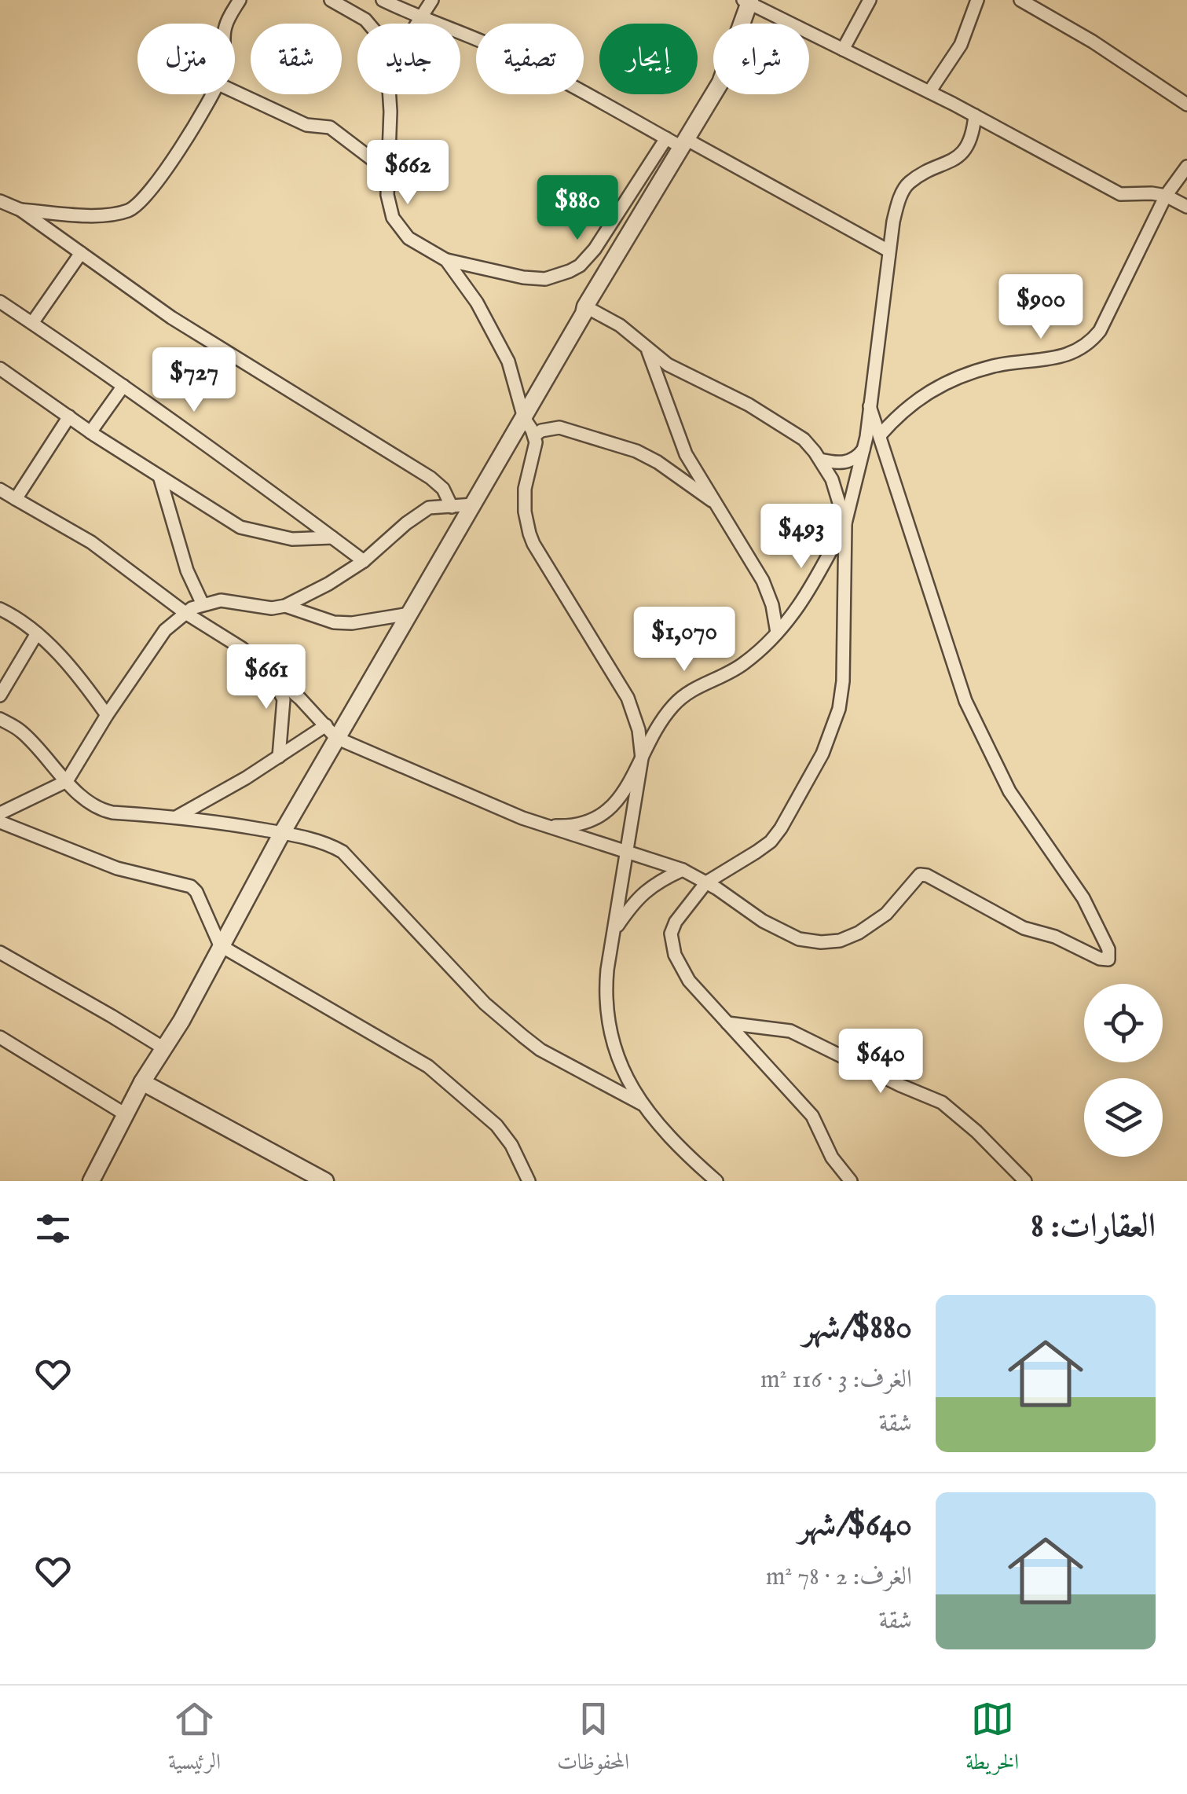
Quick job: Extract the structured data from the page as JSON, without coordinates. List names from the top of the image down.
{
  "page": {
    "chip": [
      "شراء",
      "إيجار",
      "تصفية",
      "جديد",
      "شقة",
      "منزل"
    ],
    "price": [
      "$662",
      "$880",
      "$900",
      "$727",
      "$493",
      "$1,070",
      "$661",
      "$640"
    ],
    "heading": "العقارات: 8",
    "list": [
      {
        "name": "$880/شهر",
        "note": "الغرف: 3 · 116 m² · شقة"
      },
      {
        "name": "$640/شهر",
        "note": "الغرف: 2 · 78 m² · شقة"
      }
    ],
    "tabs": ["الخريطة", "المحفوظات", "الرئيسية"]
  }
}
